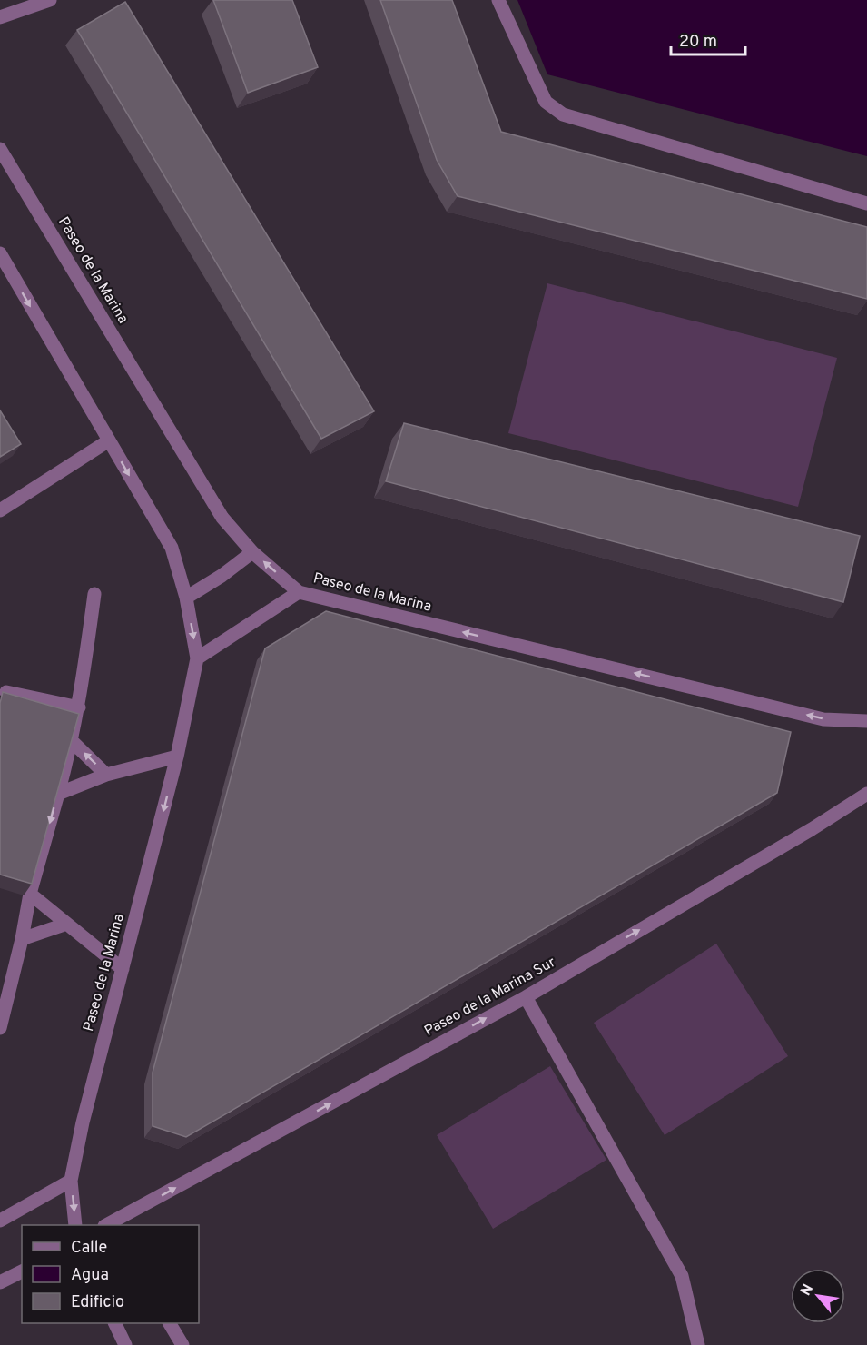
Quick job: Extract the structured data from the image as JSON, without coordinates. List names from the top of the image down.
{
  "streets": {
    "street": ["Paseo de la Marina", "Paseo de la Marina Sur"]
  },
  "one_way": ["Paseo de la Marina Sur"],
  "legend": ["Calle", "Agua", "Edificio"],
  "scale_bar": "20 m",
  "north": "top left"
}
